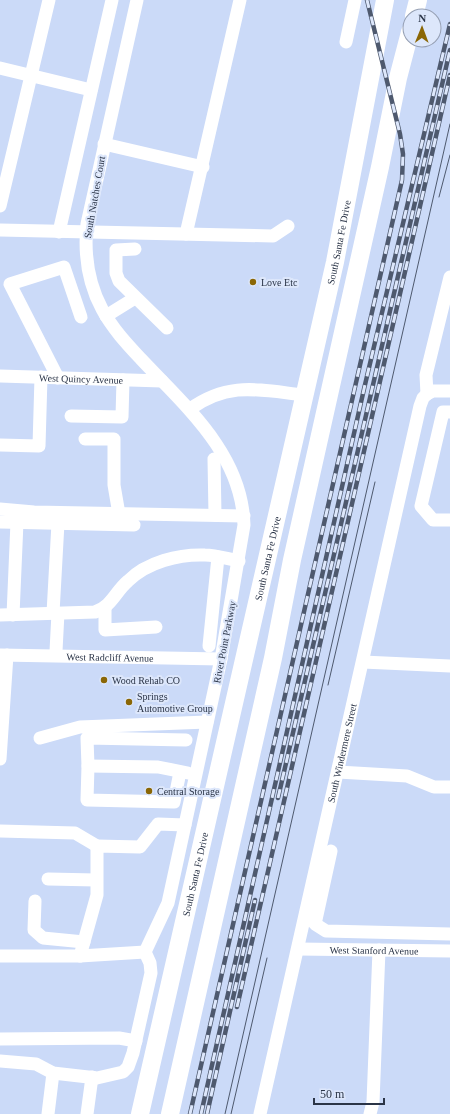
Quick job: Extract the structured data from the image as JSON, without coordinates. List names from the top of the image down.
{
  "streets": {
    "highway": ["South Santa Fe Drive"],
    "street": [
      "South Natches Court",
      "West Quincy Avenue",
      "River Point Parkway",
      "West Radcliff Avenue",
      "South Windermere Street",
      "West Stanford Avenue"
    ]
  },
  "crossings": [
    ["South Natches Court", "West Quincy Avenue"],
    ["South Natches Court", "River Point Parkway"],
    ["River Point Parkway", "West Radcliff Avenue"],
    ["South Windermere Street", "West Stanford Avenue"]
  ],
  "places": [
    "Love Etc",
    "Wood Rehab CO",
    "Springs Automotive Group",
    "Central Storage"
  ],
  "scale_bar": "50 m",
  "north": "top"
}
